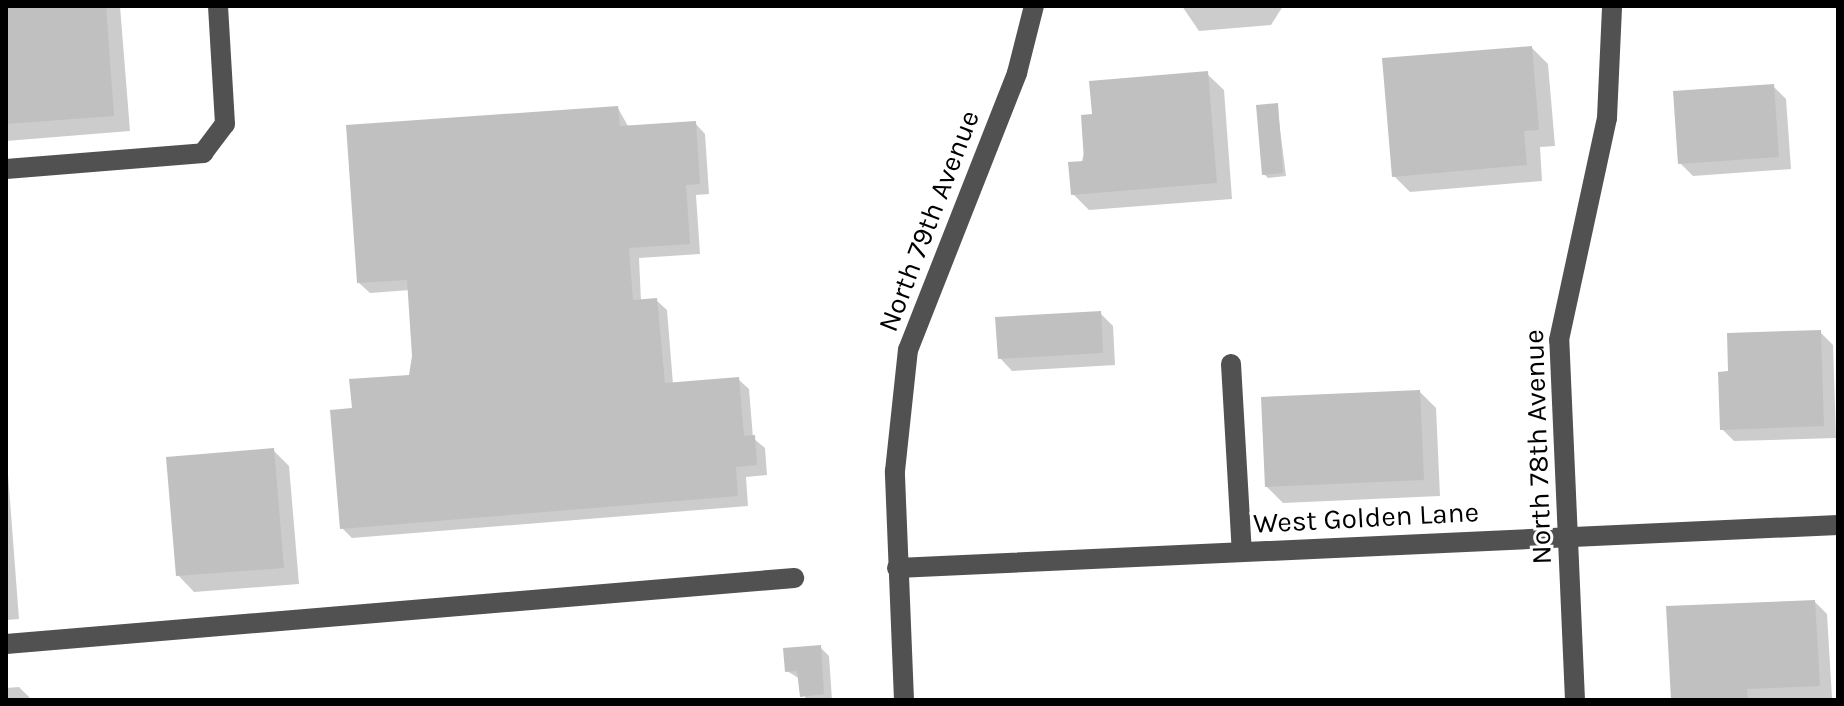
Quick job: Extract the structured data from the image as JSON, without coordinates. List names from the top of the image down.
{
  "streets": {
    "street": ["North 79th Avenue", "North 78th Avenue", "West Golden Lane"]
  },
  "crossings": [
    ["North 79th Avenue", "West Golden Lane"],
    ["North 78th Avenue", "West Golden Lane"]
  ]
}
